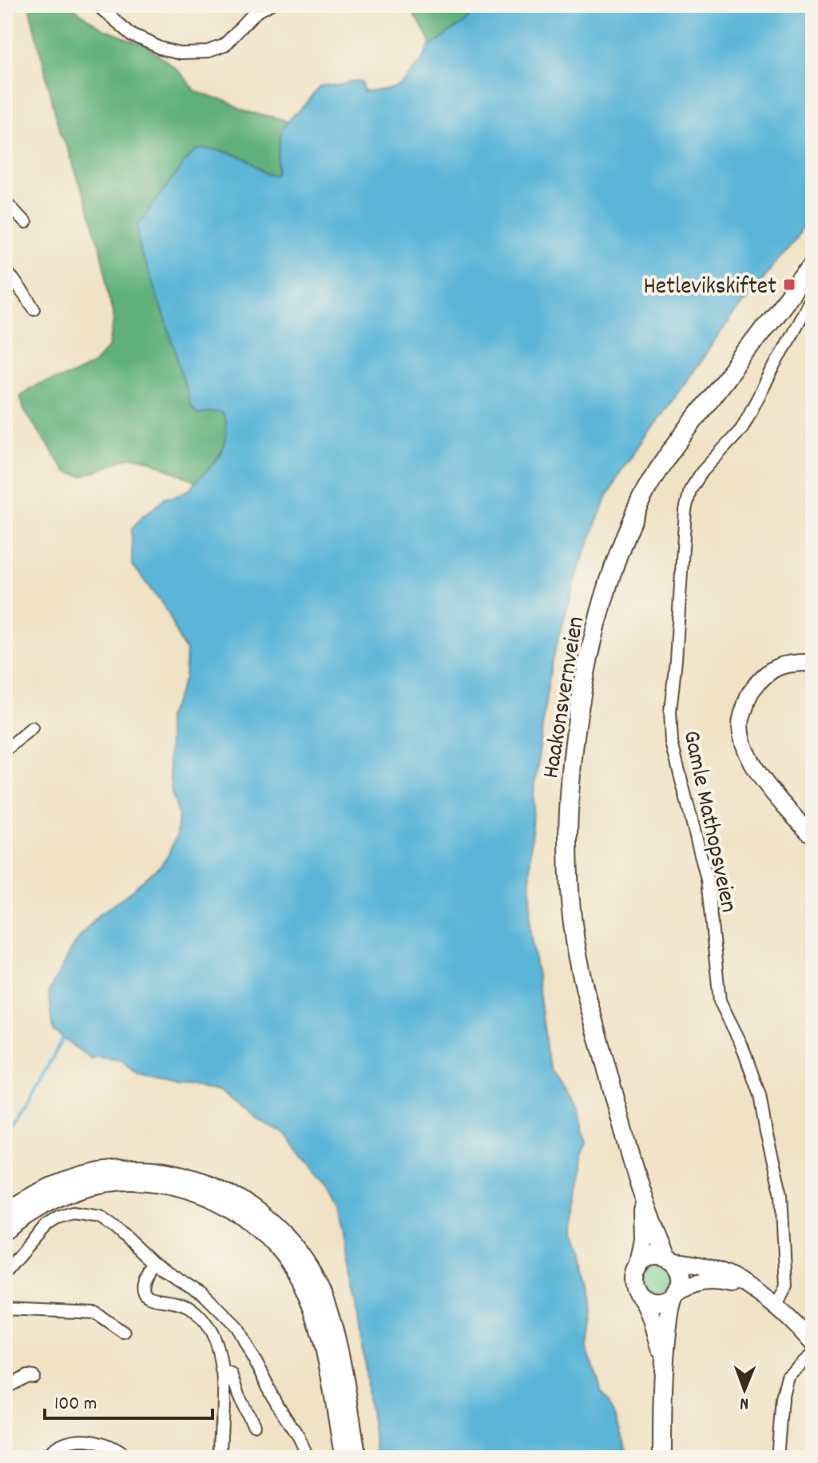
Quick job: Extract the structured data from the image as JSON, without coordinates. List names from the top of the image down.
{
  "streets": {
    "main road": ["Haakonsvernveien"],
    "street": ["Gamle Mathopsveien"]
  },
  "places": {
    "transit": ["Hetlevikskiftet"]
  },
  "scale_bar": "100 m",
  "north": "bottom"
}
